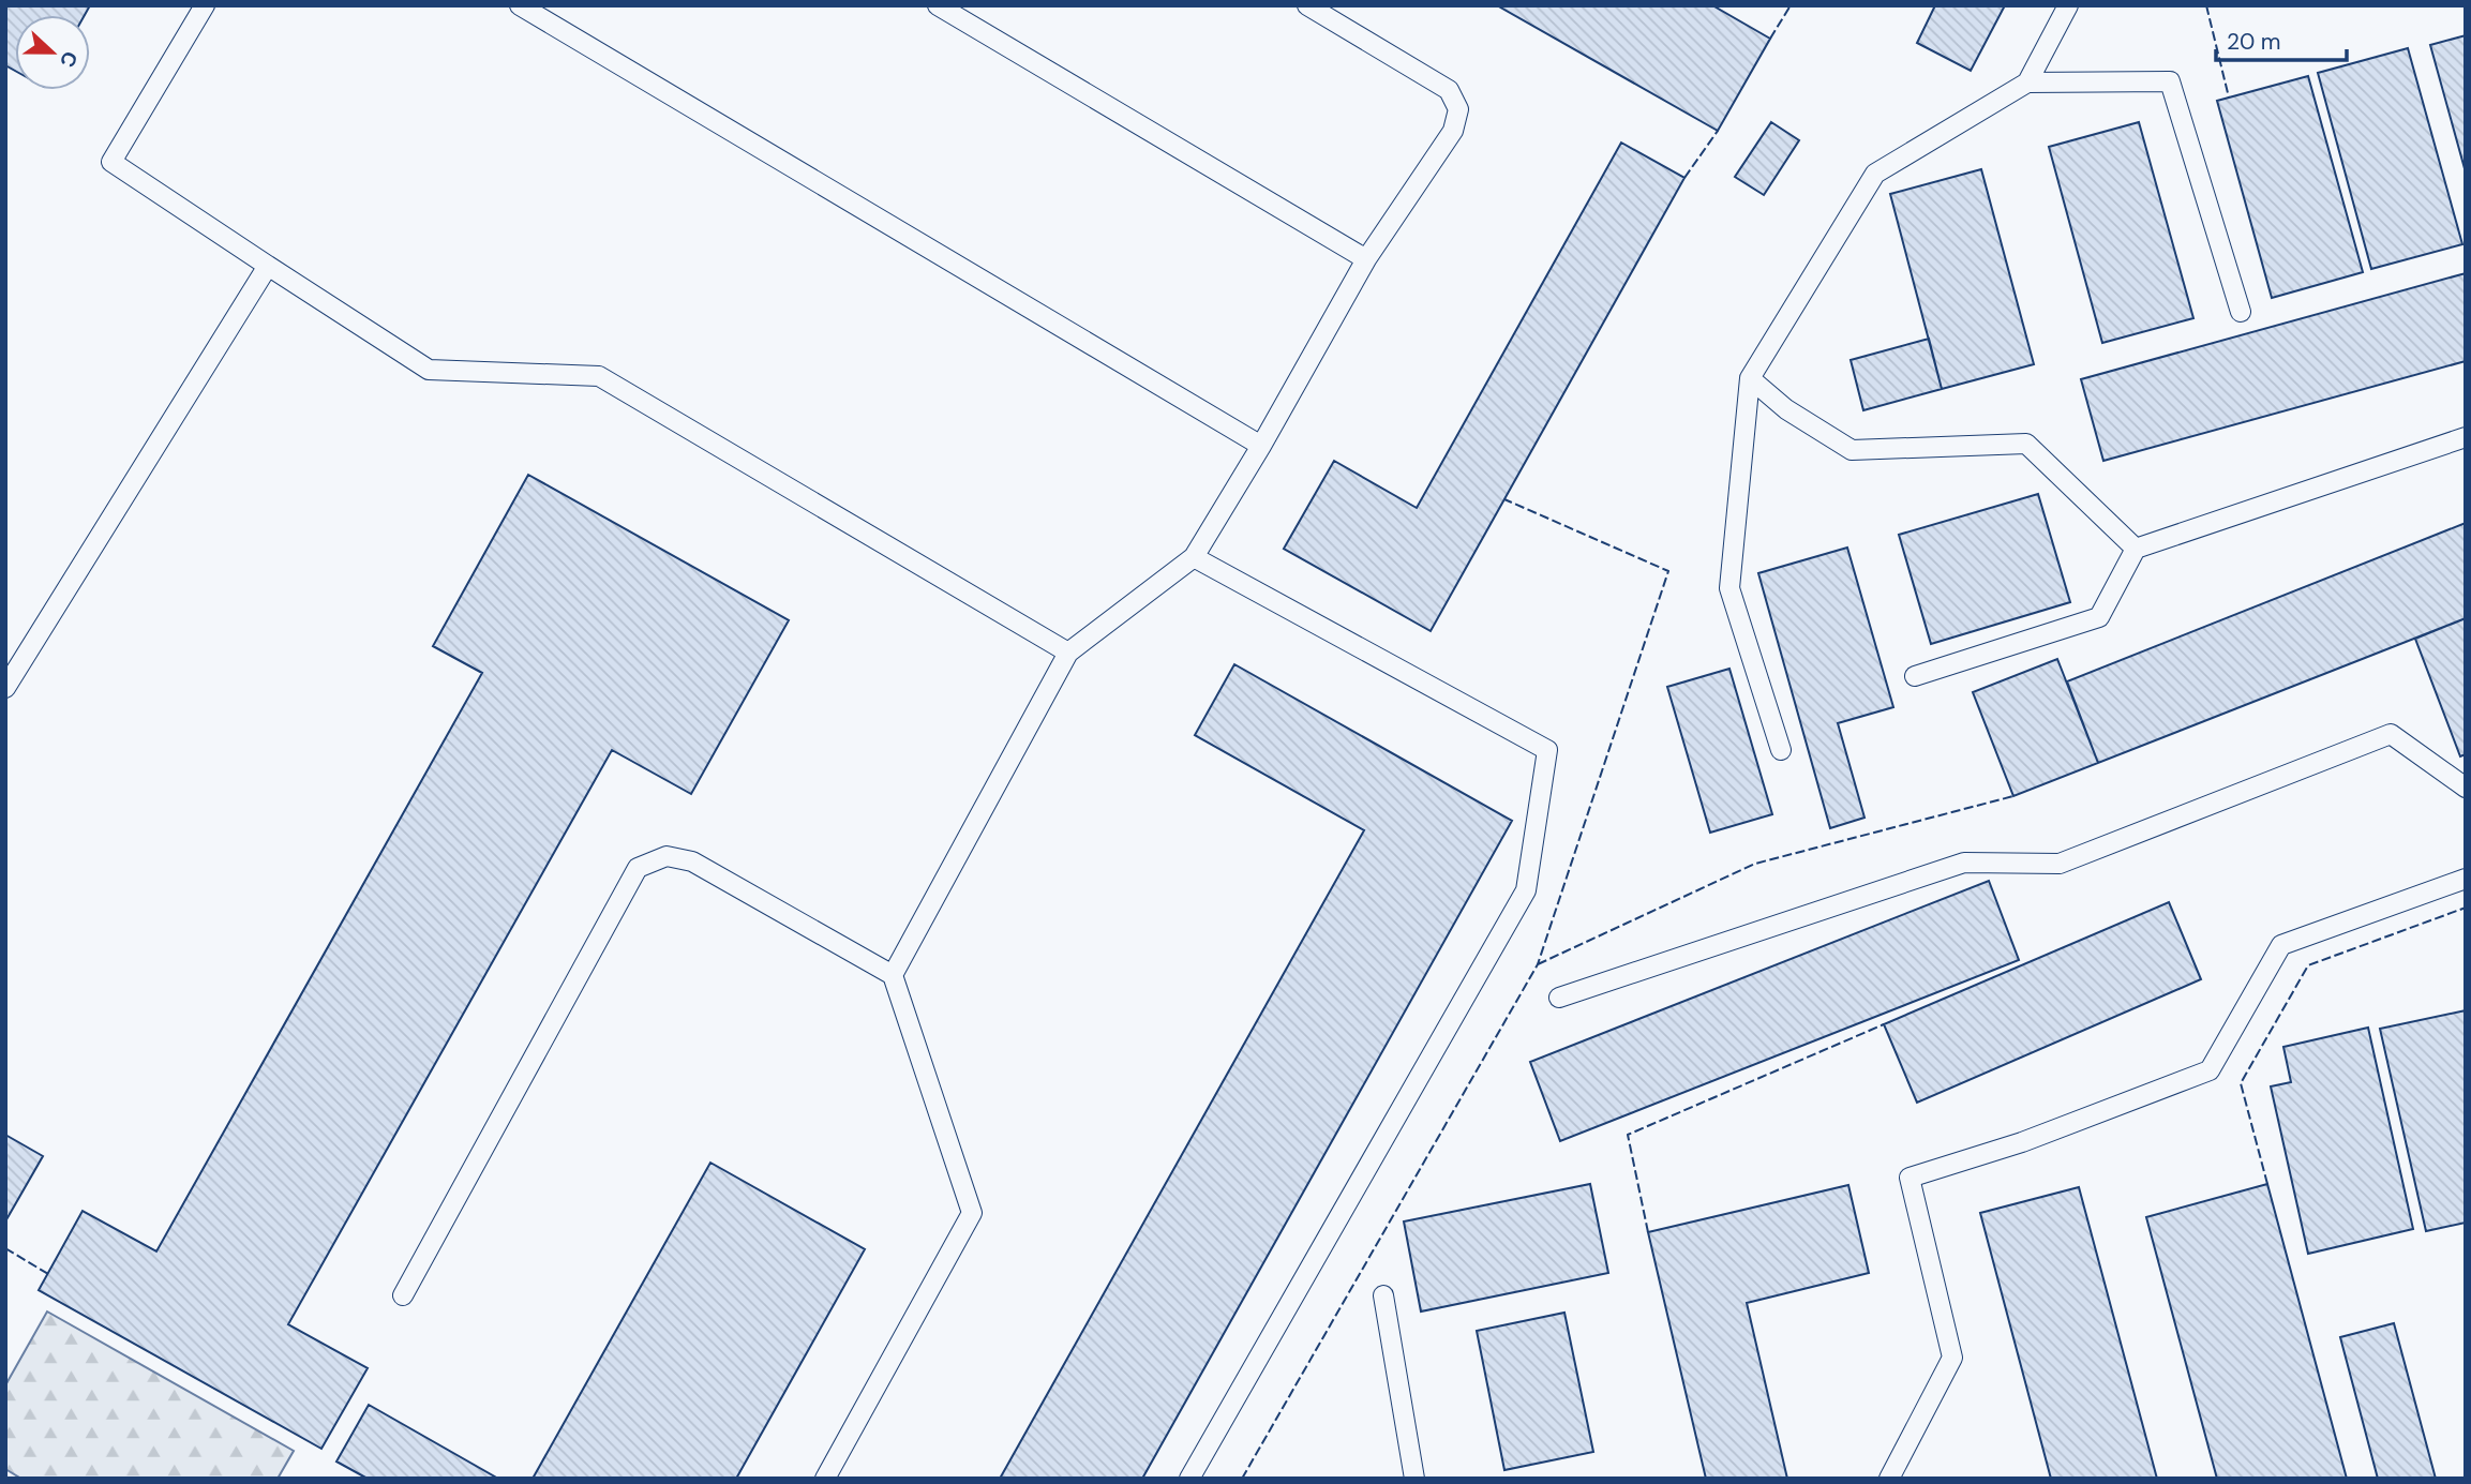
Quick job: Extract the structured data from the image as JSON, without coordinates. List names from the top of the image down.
{
  "scale_bar": "20 m",
  "north": "right"
}
